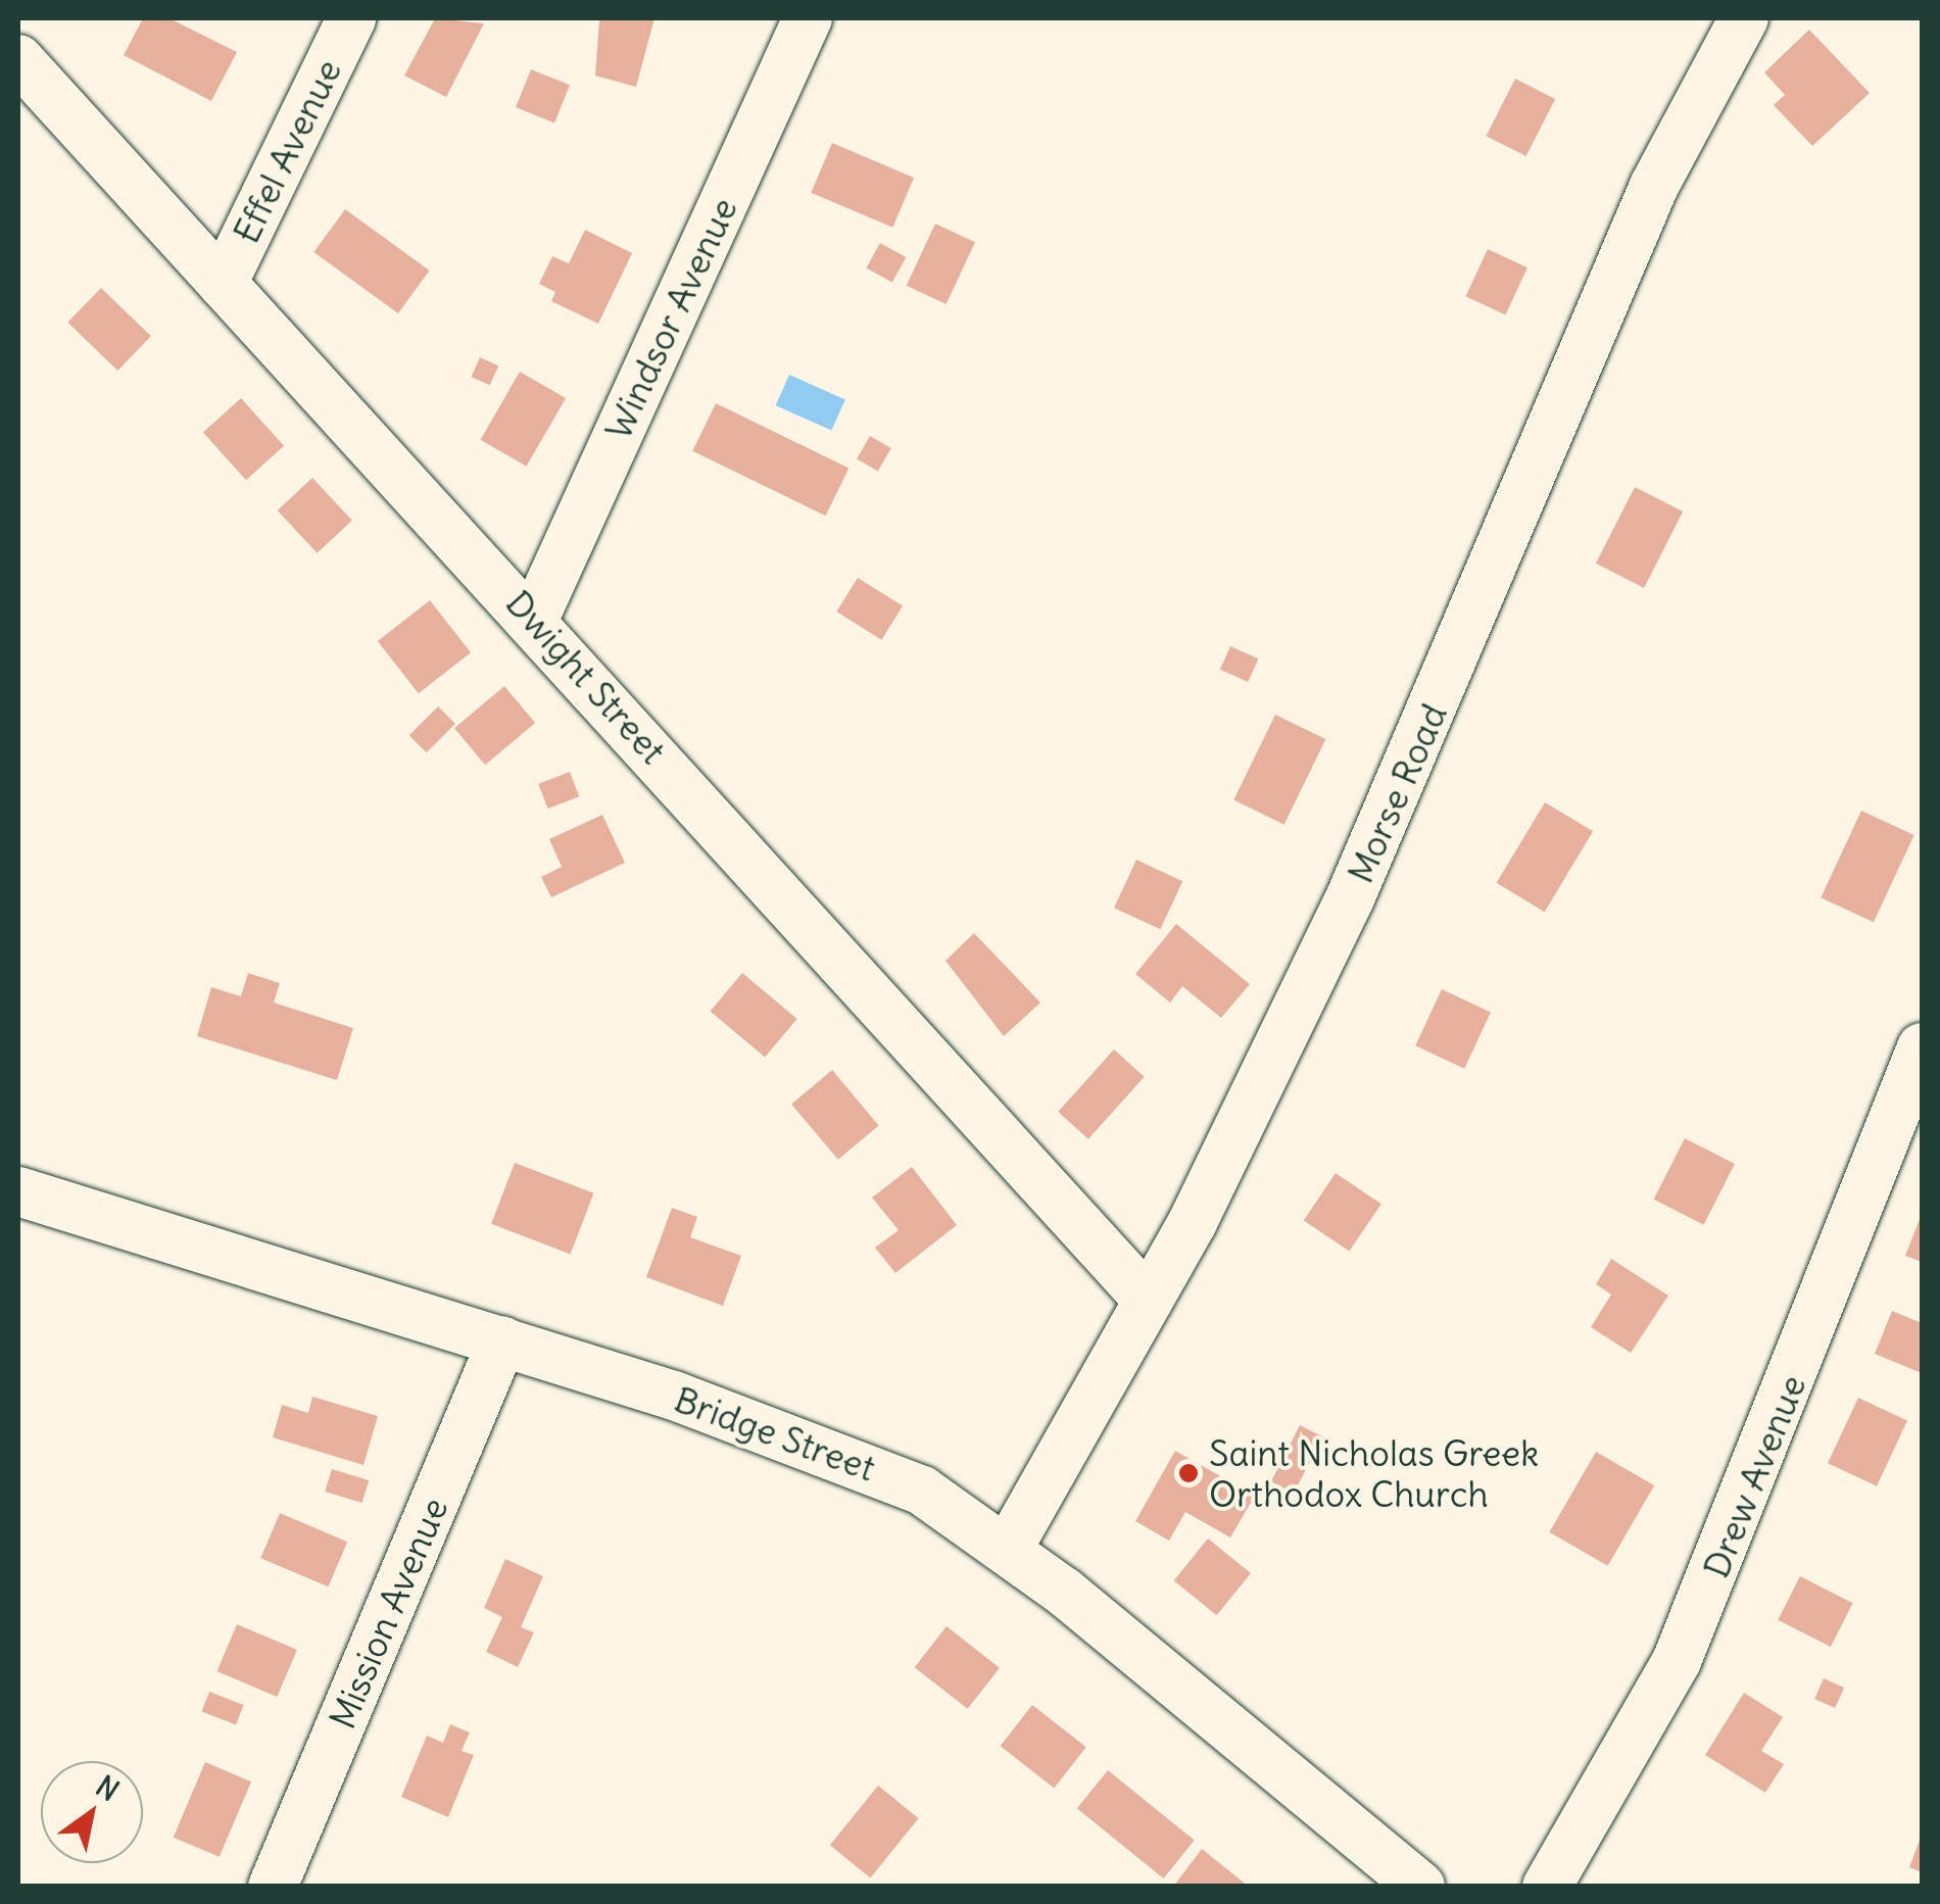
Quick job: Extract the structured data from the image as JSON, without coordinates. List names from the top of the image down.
{
  "streets": {
    "street": [
      "Effel Avenue",
      "Windsor Avenue",
      "Dwight Street",
      "Morse Road",
      "Bridge Street",
      "Drew Avenue",
      "Mission Avenue"
    ]
  },
  "crossings": [
    ["Effel Avenue", "Dwight Street"],
    ["Windsor Avenue", "Dwight Street"],
    ["Dwight Street", "Morse Road"],
    ["Morse Road", "Bridge Street"],
    ["Bridge Street", "Mission Avenue"]
  ],
  "places": ["Saint Nicholas Greek Orthodox Church"],
  "north": "top right"
}
